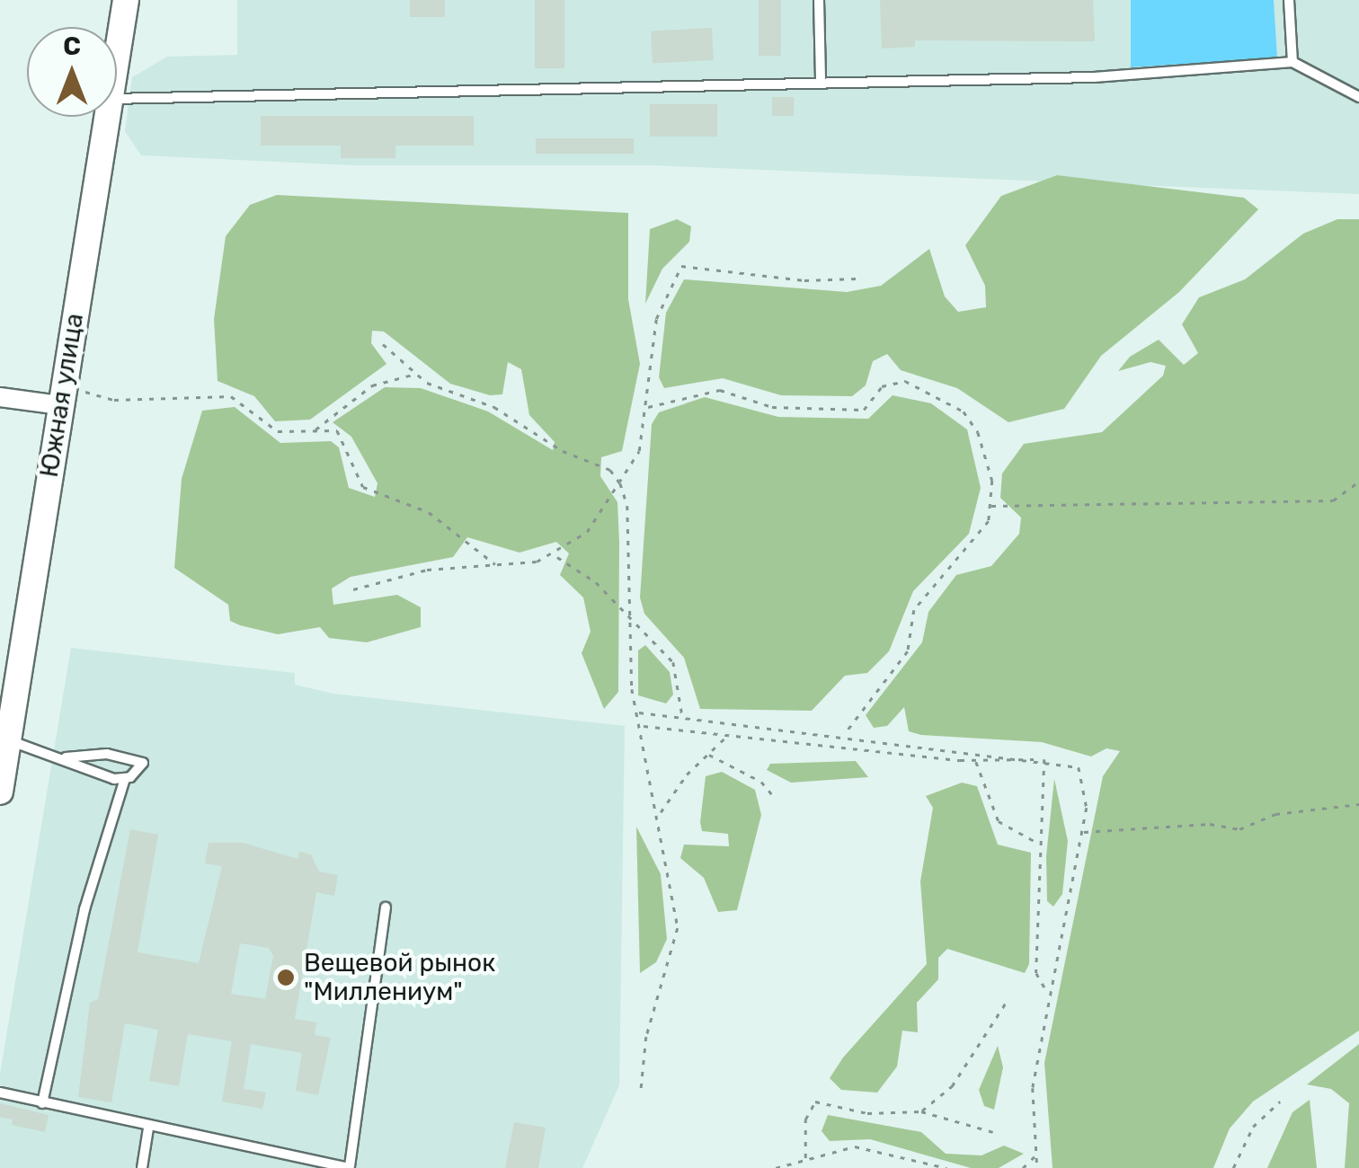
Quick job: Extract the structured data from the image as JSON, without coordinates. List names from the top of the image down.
{
  "streets": {
    "street": ["Южная улица"]
  },
  "places": ["Вещевой рынок \"Миллениум\""],
  "north": "top"
}
